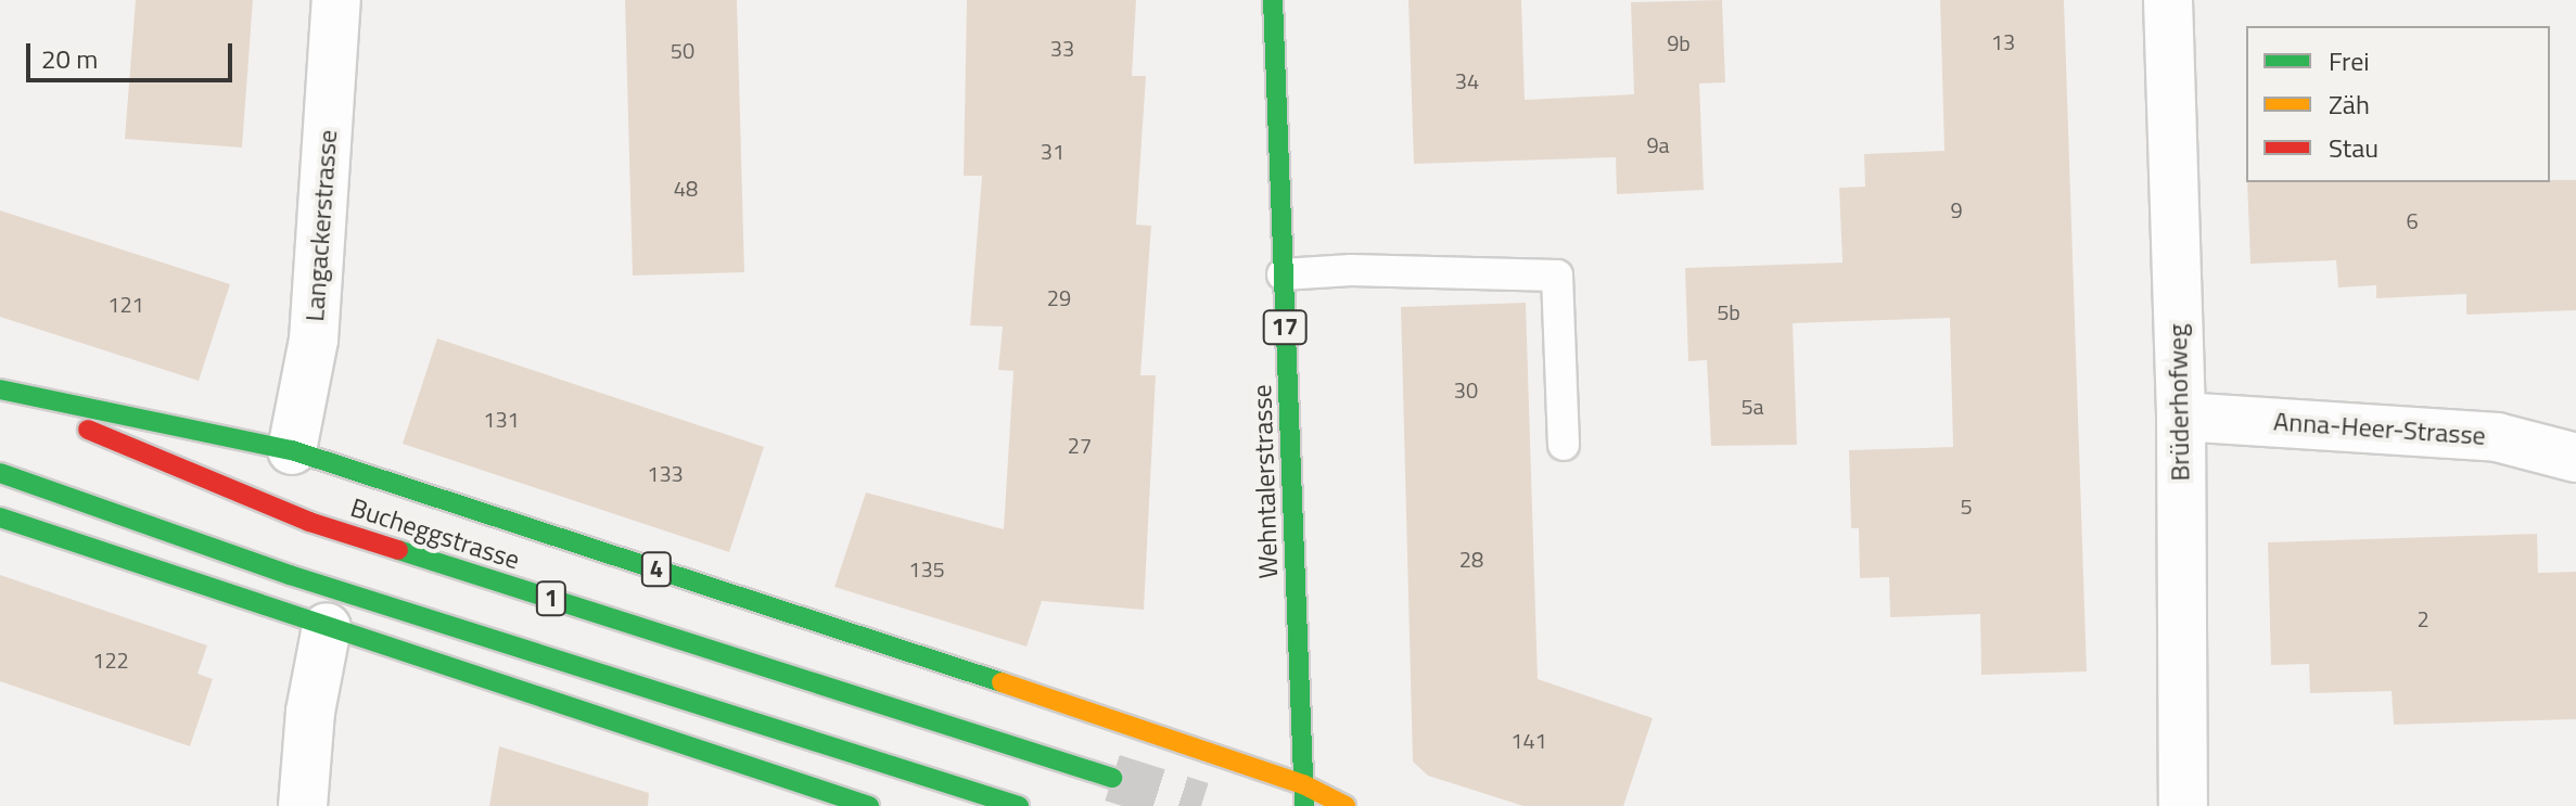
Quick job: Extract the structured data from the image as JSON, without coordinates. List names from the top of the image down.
{
  "streets": {
    "main road": [
      "17",
      "Wehntalerstrasse",
      "Bucheggstrasse",
      "4",
      "1"
    ],
    "street": ["Langackerstrasse", "Brüderhofweg", "Anna-Heer-Strasse"]
  },
  "crossings": [
    ["Langackerstrasse", "4"],
    ["Brüderhofweg", "Anna-Heer-Strasse"],
    ["Wehntalerstrasse", "4"],
    ["Bucheggstrasse", "4"]
  ],
  "house_numbers": [
    "13",
    "9b",
    "33",
    "50",
    "34",
    "9a",
    "31",
    "48",
    "9",
    "6",
    "29",
    "121",
    "5b",
    "30",
    "5a",
    "131",
    "27",
    "133",
    "5",
    "28",
    "135",
    "2",
    "122",
    "141"
  ],
  "legend": ["Frei", "Zäh", "Stau"],
  "scale_bar": "20 m"
}
